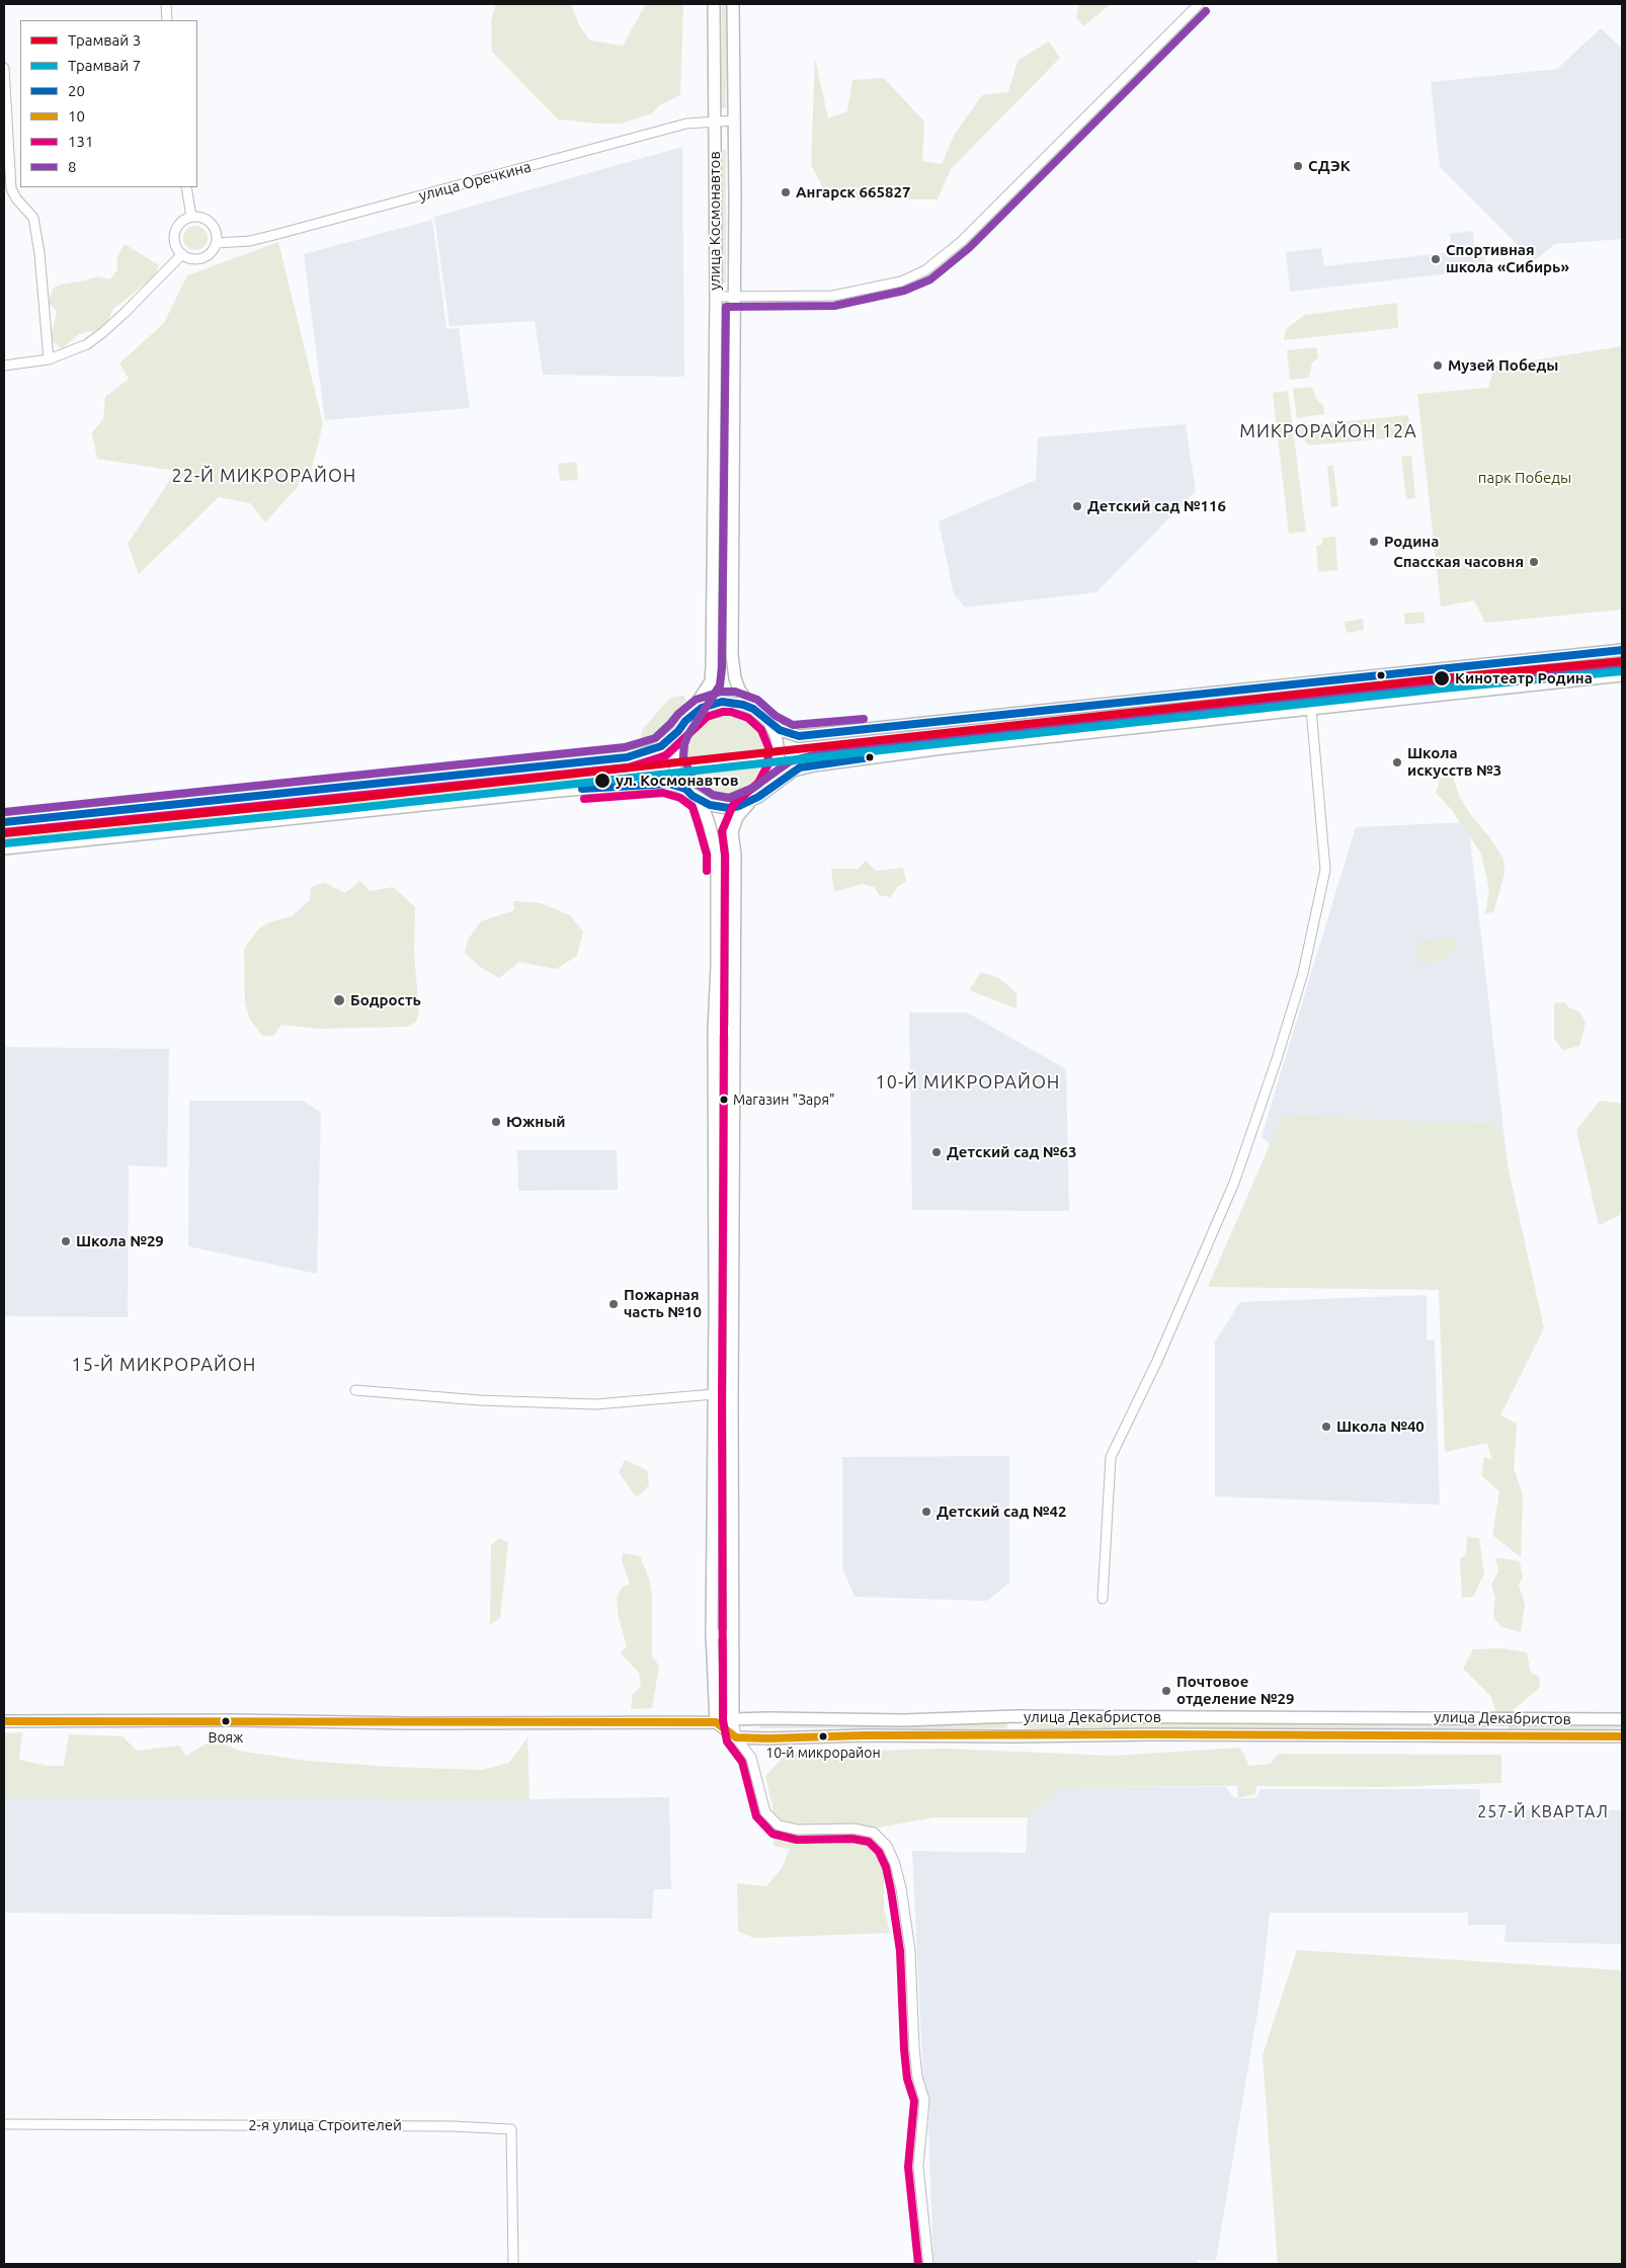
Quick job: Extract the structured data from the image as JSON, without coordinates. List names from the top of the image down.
{
  "streets": {
    "street": [
      "улица Оречкина",
      "улица Космонавтов",
      "улица Декабристов",
      "2-я улица Строителей"
    ]
  },
  "crossings": [
    ["улица Оречкина", "улица Космонавтов"]
  ],
  "districts": [
    "МИКРОРАЙОН 12А",
    "22-Й МИКРОРАЙОН",
    "10-Й МИКРОРАЙОН",
    "15-Й МИКРОРАЙОН",
    "257-Й КВАРТАЛ"
  ],
  "parks": ["парк Победы"],
  "places": [
    "СДЭК",
    "Ангарск 665827",
    "Спортивная школа «Сибирь»",
    "Музей Победы",
    "Детский сад №116",
    "Родина",
    "Спасская часовня",
    "Кинотеатр Родина",
    "Школа искусств №3",
    "ул. Космонавтов",
    "Бодрость",
    "Магазин \"Заря\"",
    "Южный",
    "Детский сад №63",
    "Школа №29",
    "Пожарная часть №10",
    "Школа №40",
    "Детский сад №42",
    "Почтовое отделение №29",
    "Вояж",
    "10-й микрорайон"
  ],
  "lines": [
    "transit line 8",
    "transit line 20",
    "tram line 3",
    "tram line 7",
    "transit line 131",
    "transit line 10"
  ],
  "legend": [
    "Трамвай 3",
    "Трамвай 7",
    "20",
    "10",
    "131",
    "8"
  ]
}
